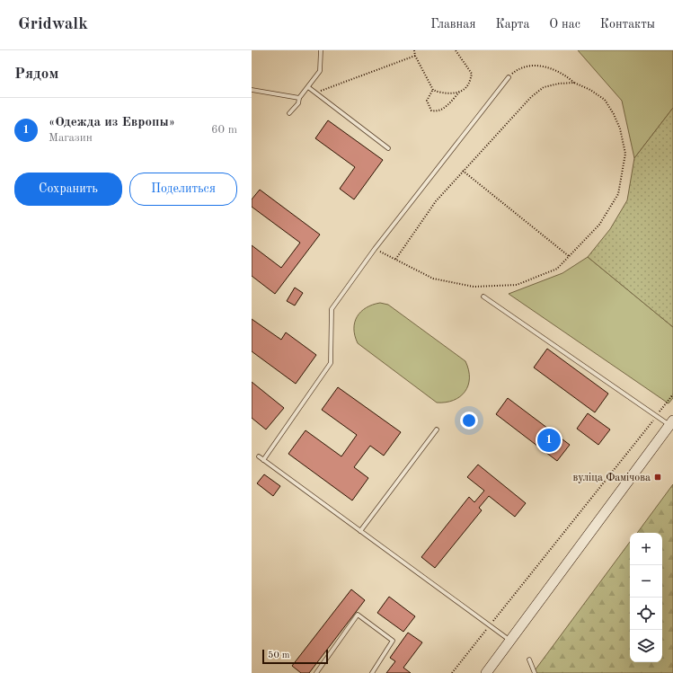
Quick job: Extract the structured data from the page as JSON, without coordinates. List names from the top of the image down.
{
  "places": {
    "transit": ["вуліца Фамічова"]
  },
  "scale_bar": "50 m",
  "page": {
    "header": "Gridwalk",
    "nav": [
      "Главная",
      "Карта",
      "О нас",
      "Контакты"
    ],
    "heading": "Рядом",
    "list": [
      {
        "mark": "1",
        "name": "«Одежда из Европы»",
        "note": "Магазин",
        "value": "60 m"
      }
    ],
    "buttons": ["Сохранить", "Поделиться"],
    "pins": "1",
    "map_buttons": ["+", "−"],
    "scale": "50 m"
  }
}
